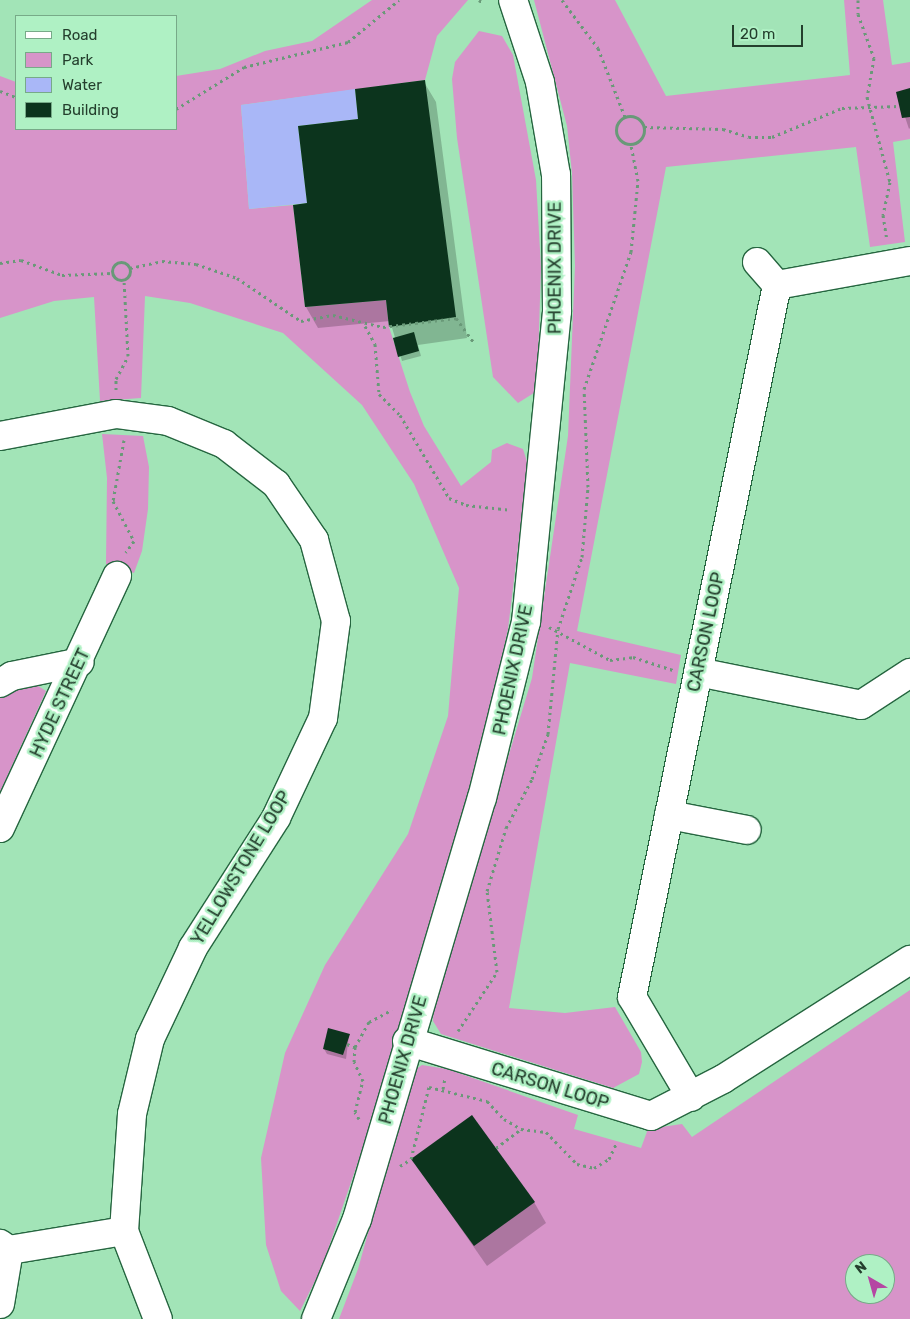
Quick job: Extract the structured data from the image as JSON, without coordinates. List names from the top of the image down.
{
  "streets": {
    "street": [
      "PHOENIX DRIVE",
      "CARSON LOOP",
      "HYDE STREET",
      "YELLOWSTONE LOOP"
    ]
  },
  "crossings": [
    ["PHOENIX DRIVE", "CARSON LOOP"]
  ],
  "legend": [
    "Road",
    "Park",
    "Water",
    "Building"
  ],
  "scale_bar": "20 m",
  "north": "top left"
}
